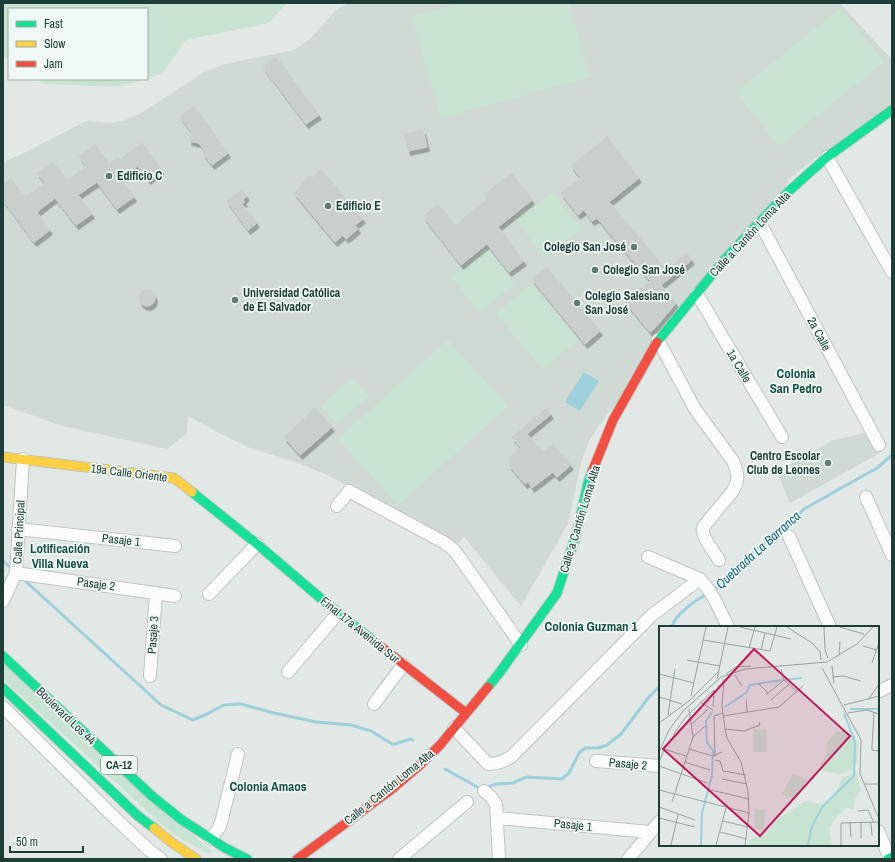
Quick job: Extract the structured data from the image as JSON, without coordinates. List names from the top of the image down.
{
  "streets": {
    "main road": [
      "Calle a Cantón Loma Alta",
      "19a Calle Oriente",
      "Final 17a Avenida Sur",
      "Boulevard Los 44",
      "CA-12"
    ],
    "street": [
      "2a Calle",
      "1a Calle",
      "Calle Principal",
      "Pasaje 1",
      "Pasaje 2",
      "Pasaje 3"
    ]
  },
  "crossings": [
    ["Calle a Cantón Loma Alta", "2a Calle"],
    ["Calle a Cantón Loma Alta", "1a Calle"],
    ["Calle a Cantón Loma Alta", "Final 17a Avenida Sur"],
    ["19a Calle Oriente", "Calle Principal"],
    ["19a Calle Oriente", "Final 17a Avenida Sur"],
    ["Calle Principal", "Pasaje 1"],
    ["Calle Principal", "Pasaje 2"],
    ["Pasaje 2", "Pasaje 3"]
  ],
  "districts": [
    "Colonia San Pedro",
    "Lotificación Villa Nueva",
    "Colonia Guzman 1",
    "Colonia Amaos"
  ],
  "water": ["Quebrada La Barranca"],
  "places": [
    "Edificio C",
    "Edificio E",
    "Colegio San José",
    "Colegio San Josė",
    "Universidad Católica de El Salvador",
    "Colegio Salesiano San José",
    "Centro Escolar Club de Leones"
  ],
  "legend": ["Fast", "Slow", "Jam"],
  "scale_bar": "50 m"
}
